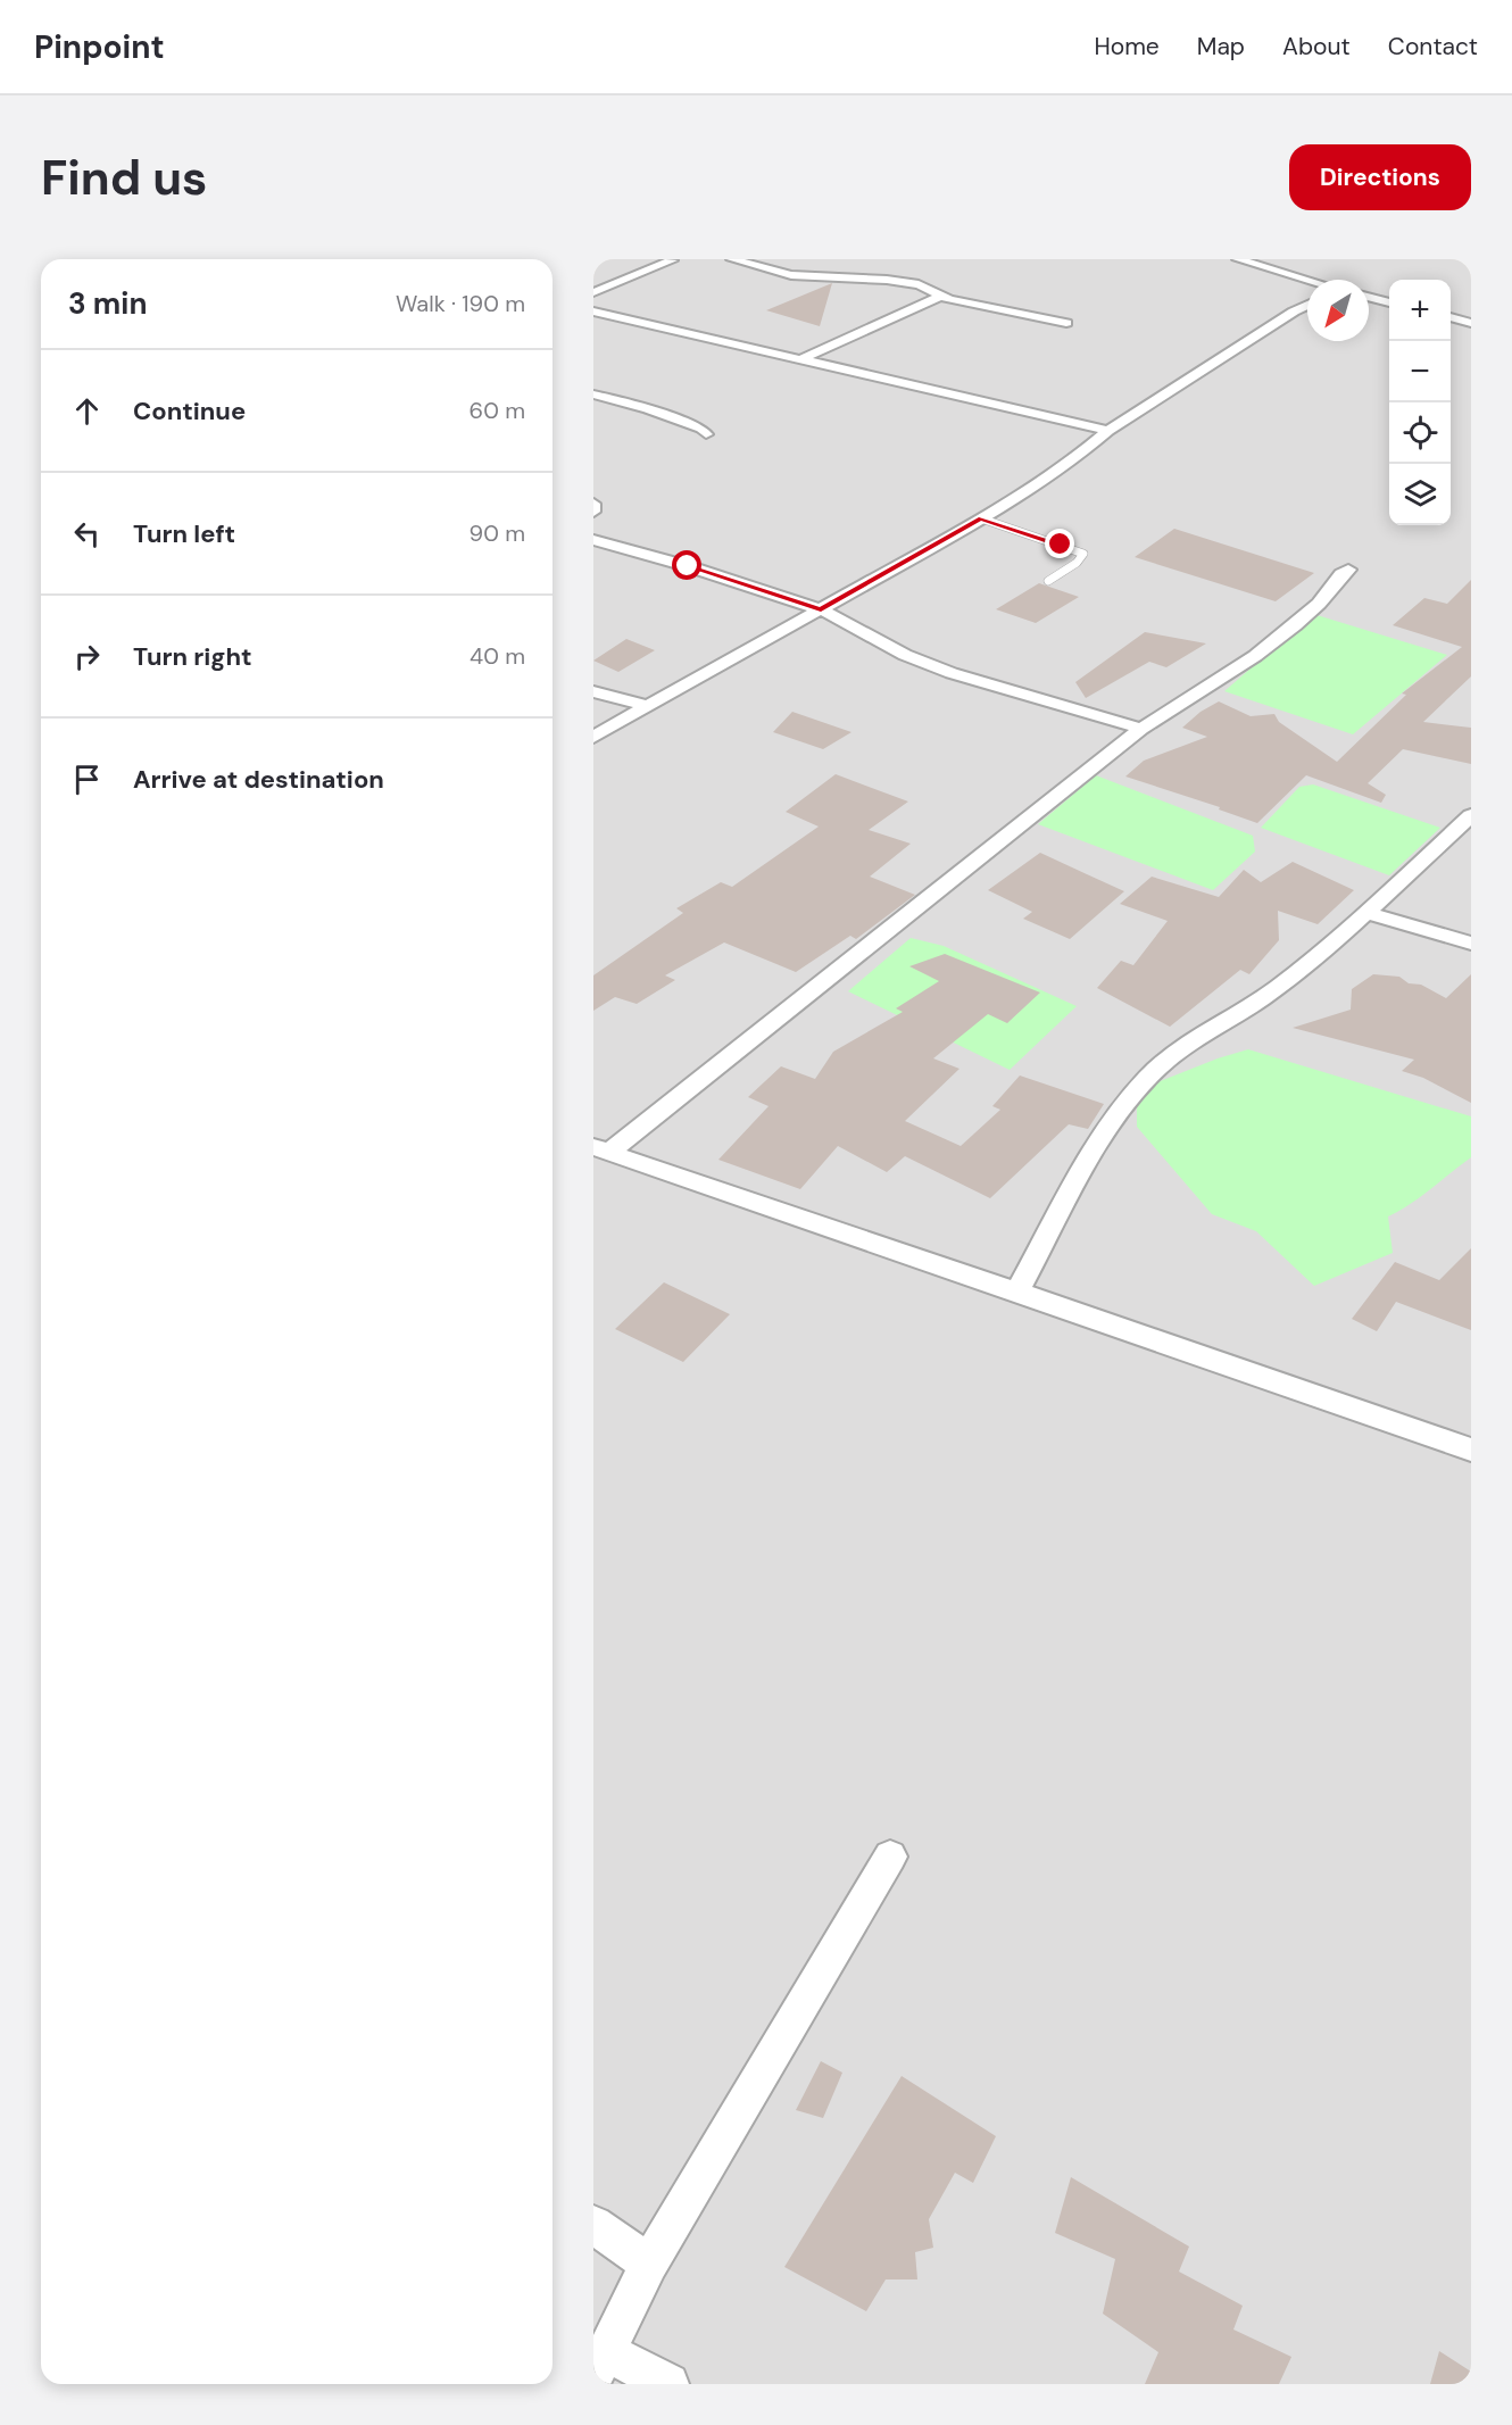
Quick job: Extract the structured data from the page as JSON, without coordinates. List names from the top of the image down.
{
  "north": "bottom left",
  "page": {
    "header": "Pinpoint",
    "nav": [
      "Home",
      "Map",
      "About",
      "Contact"
    ],
    "buttons": "Directions",
    "title": "Find us",
    "heading": ["3 min", "Walk · 190 m"],
    "map_buttons": ["+", "−"],
    "list": [
      ["Continue", "60 m"],
      ["Turn left", "90 m"],
      ["Turn right", "40 m"],
      "Arrive at destination"
    ]
  }
}
